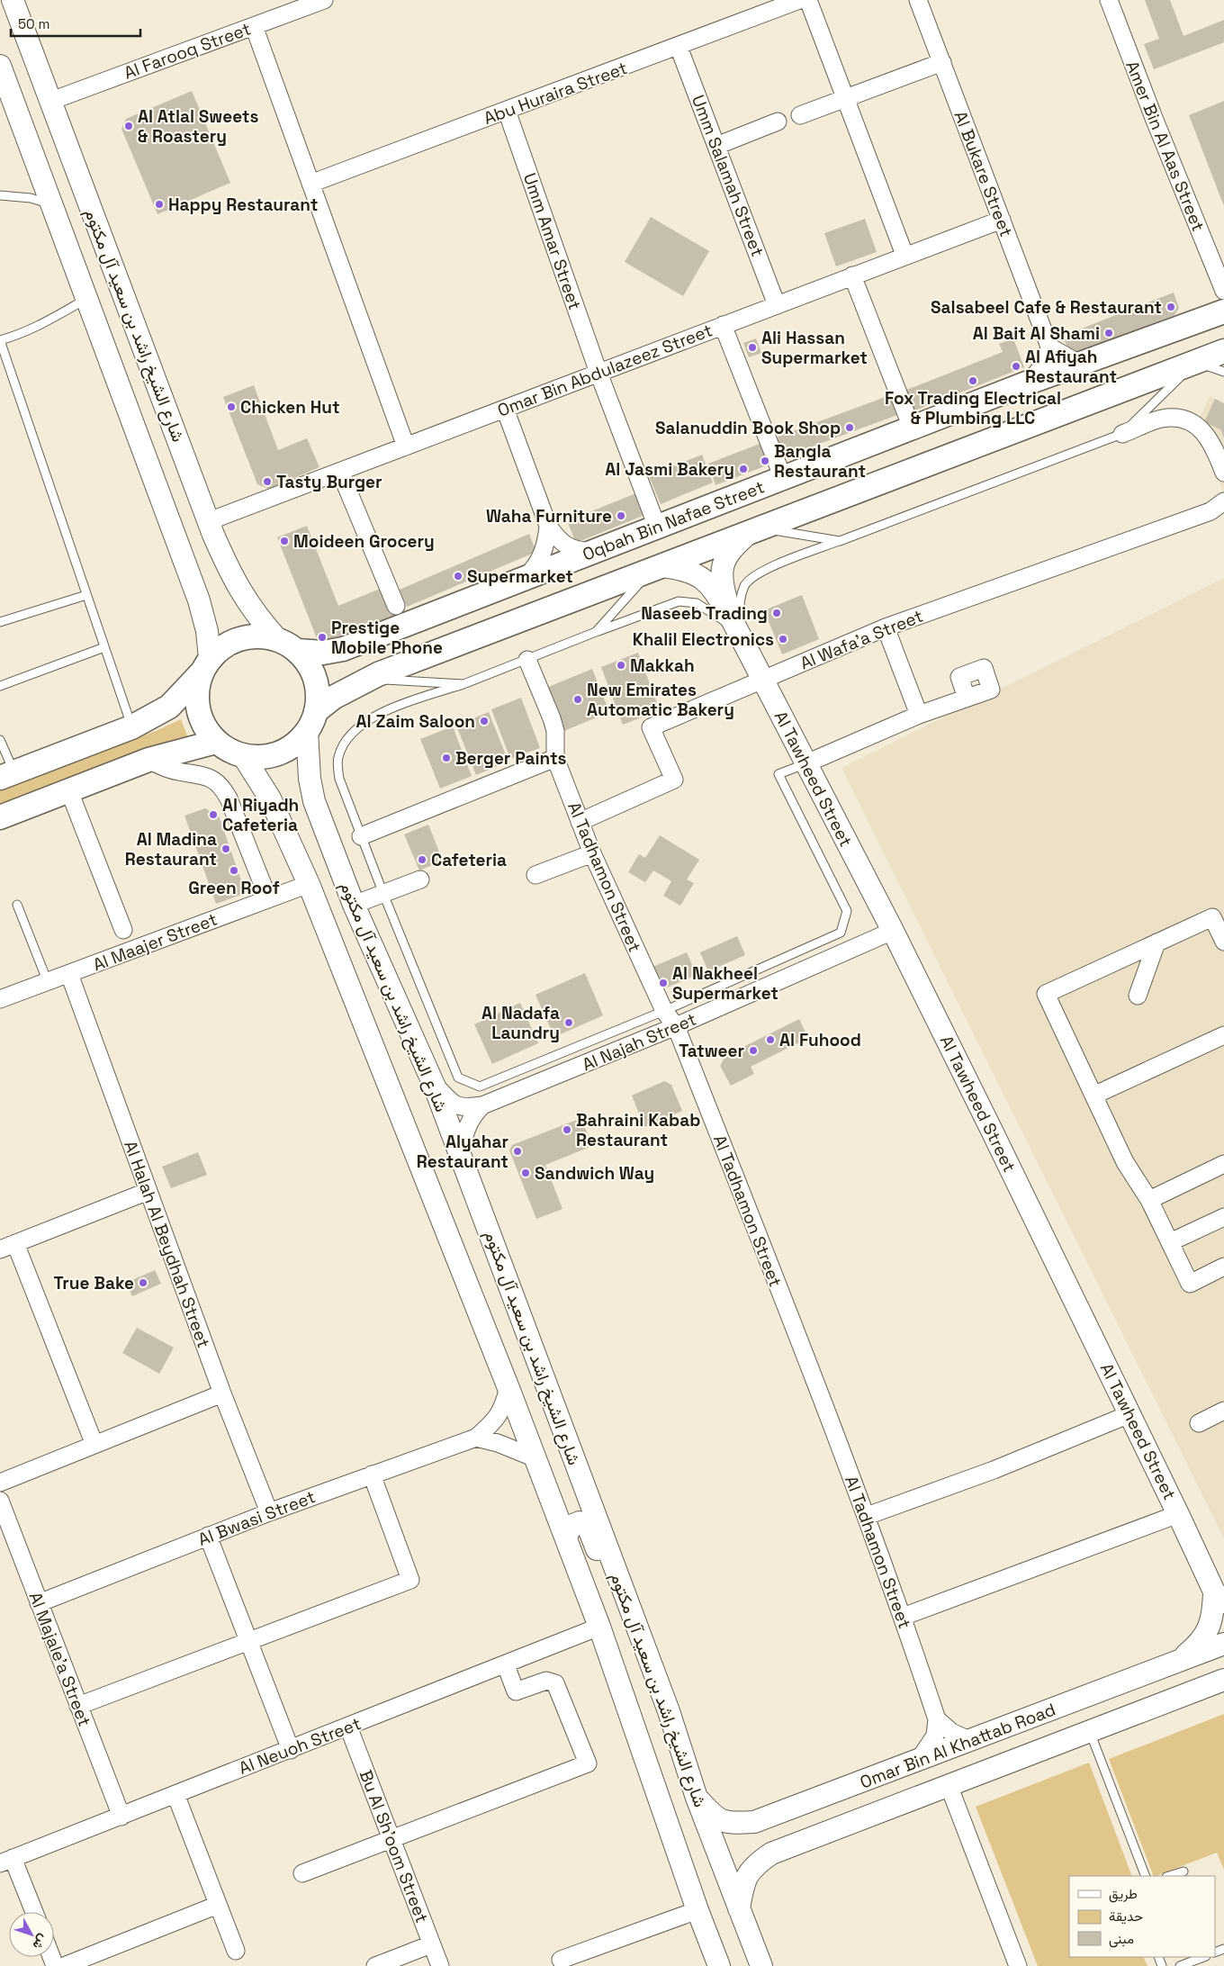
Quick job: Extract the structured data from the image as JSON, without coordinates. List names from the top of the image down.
{
  "streets": {
    "main road": ["Oqbah Bin Nafae Street"],
    "street": [
      "Al Farooq Street",
      "Abu Huraira Street",
      "Amer Bin Al Aas Street",
      "Al Bukare Street",
      "Umm Salamah Street",
      "Umm Amar Street",
      "شارع الشيخ راشد بن سعيد آل مكتوم",
      "Omar Bin Abdulazeez Street",
      "Al Wafa'a Street",
      "Al Tawheed Street",
      "Al Tadhamon Street",
      "Al Maajer Street",
      "Al Najah Street",
      "Al Halah Al Beydhah Street",
      "Al Bwasi Street",
      "Al Majale'a Street",
      "Al Neuoh Street",
      "Omar Bin Al Khattab Road",
      "Bu Al Sh'oom Street"
    ]
  },
  "crossings": [
    ["Al Farooq Street", "شارع الشيخ راشد بن سعيد آل مكتوم"],
    ["Abu Huraira Street", "Umm Salamah Street"],
    ["Abu Huraira Street", "Umm Amar Street"],
    ["Al Bukare Street", "Omar Bin Abdulazeez Street"],
    ["Umm Salamah Street", "Omar Bin Abdulazeez Street"],
    ["Umm Amar Street", "Omar Bin Abdulazeez Street"],
    ["Umm Amar Street", "Oqbah Bin Nafae Street"],
    ["شارع الشيخ راشد بن سعيد آل مكتوم", "Omar Bin Abdulazeez Street"],
    ["شارع الشيخ راشد بن سعيد آل مكتوم", "Oqbah Bin Nafae Street"],
    ["شارع الشيخ راشد بن سعيد آل مكتوم", "Al Maajer Street"],
    ["شارع الشيخ راشد بن سعيد آل مكتوم", "Al Najah Street"],
    ["شارع الشيخ راشد بن سعيد آل مكتوم", "Al Bwasi Street"],
    ["شارع الشيخ راشد بن سعيد آل مكتوم", "Al Neuoh Street"],
    ["شارع الشيخ راشد بن سعيد آل مكتوم", "Omar Bin Al Khattab Road"],
    ["Al Wafa'a Street", "Al Tawheed Street"],
    ["Al Wafa'a Street", "Al Tadhamon Street"],
    ["Al Tawheed Street", "Al Najah Street"],
    ["Al Tawheed Street", "Omar Bin Al Khattab Road"],
    ["Al Tadhamon Street", "Al Najah Street"],
    ["Al Maajer Street", "Al Halah Al Beydhah Street"],
    ["Al Halah Al Beydhah Street", "Al Bwasi Street"],
    ["Al Bwasi Street", "Al Majale'a Street"],
    ["Al Majale'a Street", "Al Neuoh Street"],
    ["Al Neuoh Street", "Bu Al Sh'oom Street"]
  ],
  "places": [
    "Al Atlal Sweets & Roastery",
    "Happy Restaurant",
    "Salsabeel Cafe & Restaurant",
    "Al Bait Al Shami",
    "Ali Hassan Supermarket",
    "Al Afiyah Restaurant",
    "Fox Trading Electrical & Plumbing LLC",
    "Chicken Hut",
    "Salanuddin Book Shop",
    "Bangla Restaurant",
    "Al Jasmi Bakery",
    "Tasty Burger",
    "Waha Furniture",
    "Moideen Grocery",
    "Supermarket",
    "Naseeb Trading",
    "Prestige Mobile Phone",
    "Khalil Electronics",
    "Makkah",
    "New Emirates Automatic Bakery",
    "Al Zaim Saloon",
    "Berger Paints",
    "Al Riyadh Cafeteria",
    "Al Madina Restaurant",
    "Cafeteria",
    "Green Roof",
    "Al Nakheel Supermarket",
    "Al Nadafa Laundry",
    "Al Fuhood",
    "Tatweer",
    "Bahraini Kabab Restaurant",
    "Alyahar Restaurant",
    "Sandwich Way",
    "True Bake"
  ],
  "legend": ["طريق", "حديقة", "مبنى"],
  "scale_bar": "50 m",
  "north": "bottom right"
}
